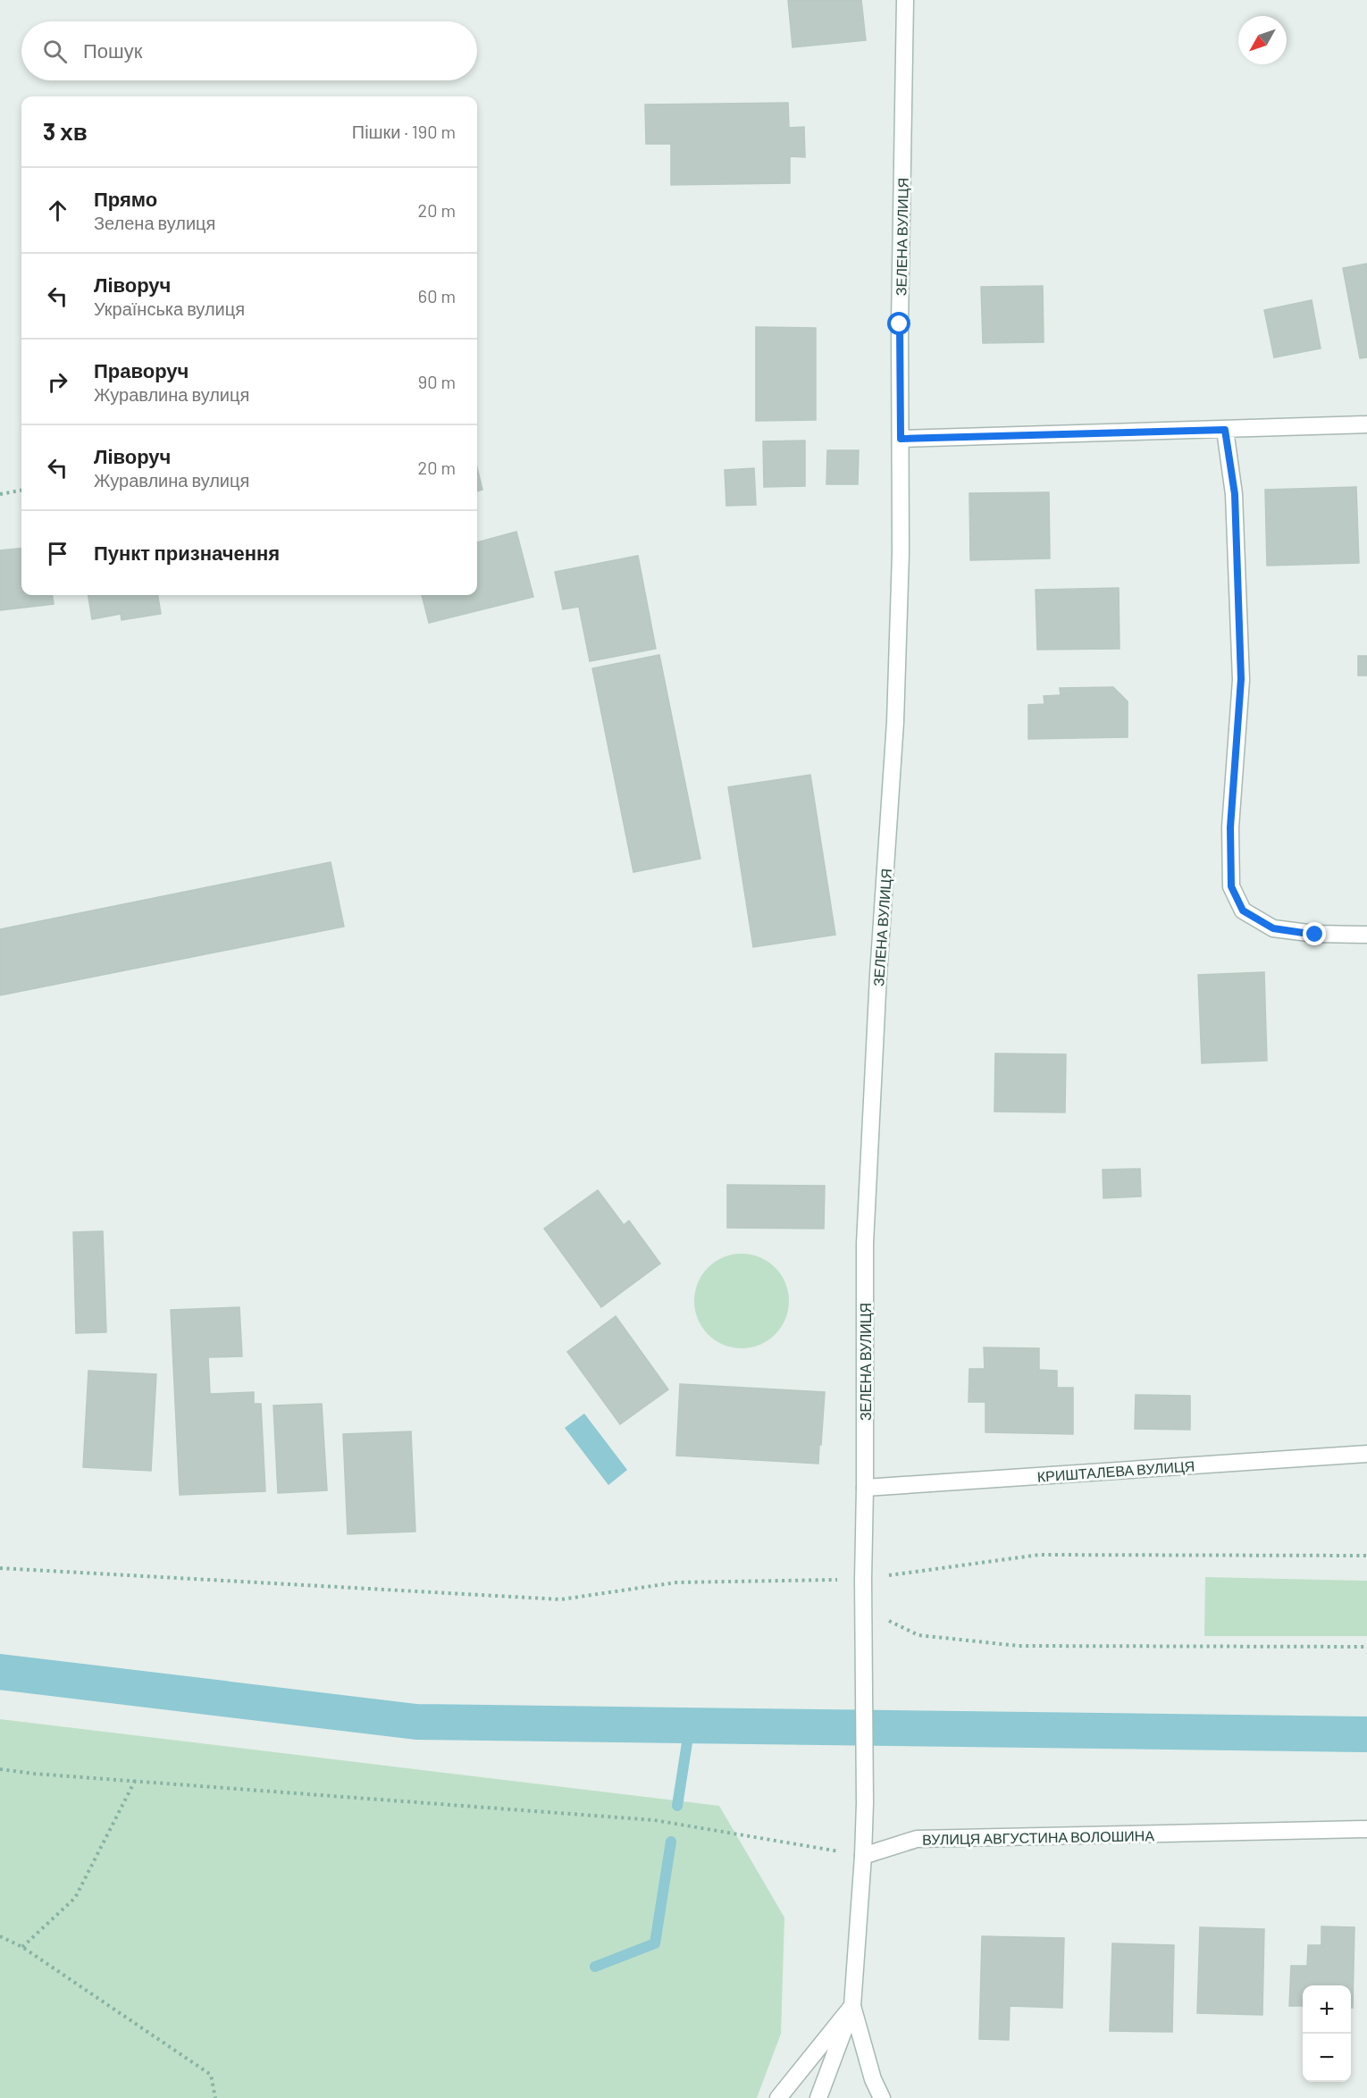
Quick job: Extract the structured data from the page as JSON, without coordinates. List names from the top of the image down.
{
  "streets": {
    "street": ["ЗЕЛЕНА ВУЛИЦЯ", "КРИШТАЛЕВА ВУЛИЦЯ", "ВУЛИЦЯ АВГУСТИНА ВОЛОШИНА"]
  },
  "crossings": [
    ["ЗЕЛЕНА ВУЛИЦЯ", "КРИШТАЛЕВА ВУЛИЦЯ"],
    ["ЗЕЛЕНА ВУЛИЦЯ", "ВУЛИЦЯ АВГУСТИНА ВОЛОШИНА"]
  ],
  "north": "bottom left",
  "page": {
    "search": "Пошук",
    "heading": ["3 хв", "Пішки · 190 m"],
    "list": [
      ["Прямо", "Зелена вулиця", "20 m"],
      ["Ліворуч", "Українська вулиця", "60 m"],
      ["Праворуч", "Журавлина вулиця", "90 m"],
      ["Ліворуч", "Журавлина вулиця", "20 m"],
      "Пункт призначення"
    ],
    "map_buttons": ["+", "−"]
  }
}
